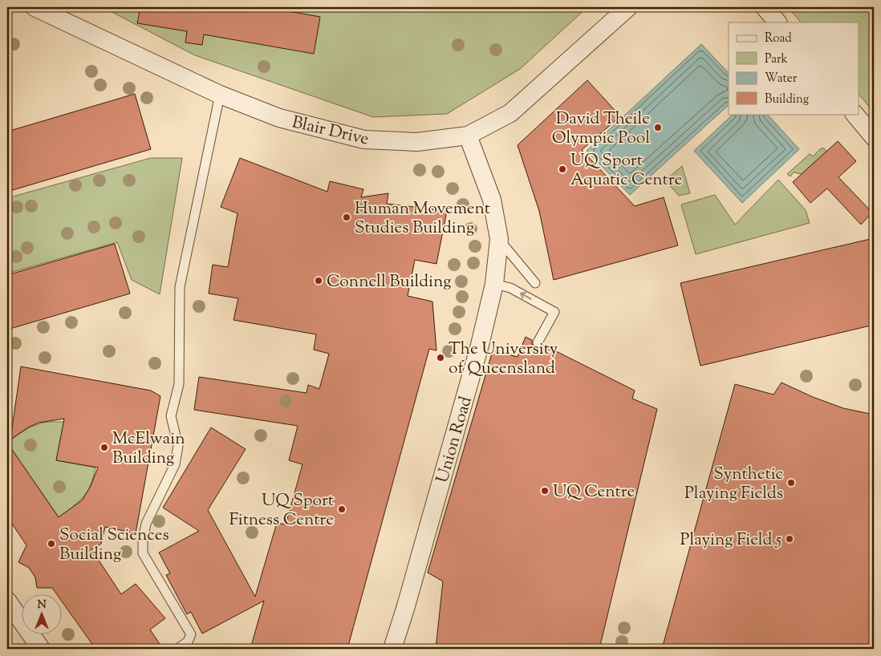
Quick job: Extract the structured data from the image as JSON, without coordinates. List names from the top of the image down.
{
  "streets": {
    "street": ["Blair Drive", "Union Road"]
  },
  "crossings": [
    ["Blair Drive", "Union Road"]
  ],
  "places": [
    "David Theile Olympic Pool",
    "UQ Sport Aquatic Centre",
    "Human Movement Studies Building",
    "Connell Building",
    "The University of Queensland",
    "McElwain Building",
    "Synthetic Playing Fields",
    "UQ Centre",
    "UQ Sport Fitness Centre",
    "Playing Field 5",
    "Social Sciences Building"
  ],
  "legend": [
    "Road",
    "Park",
    "Water",
    "Building"
  ],
  "north": "top"
}
